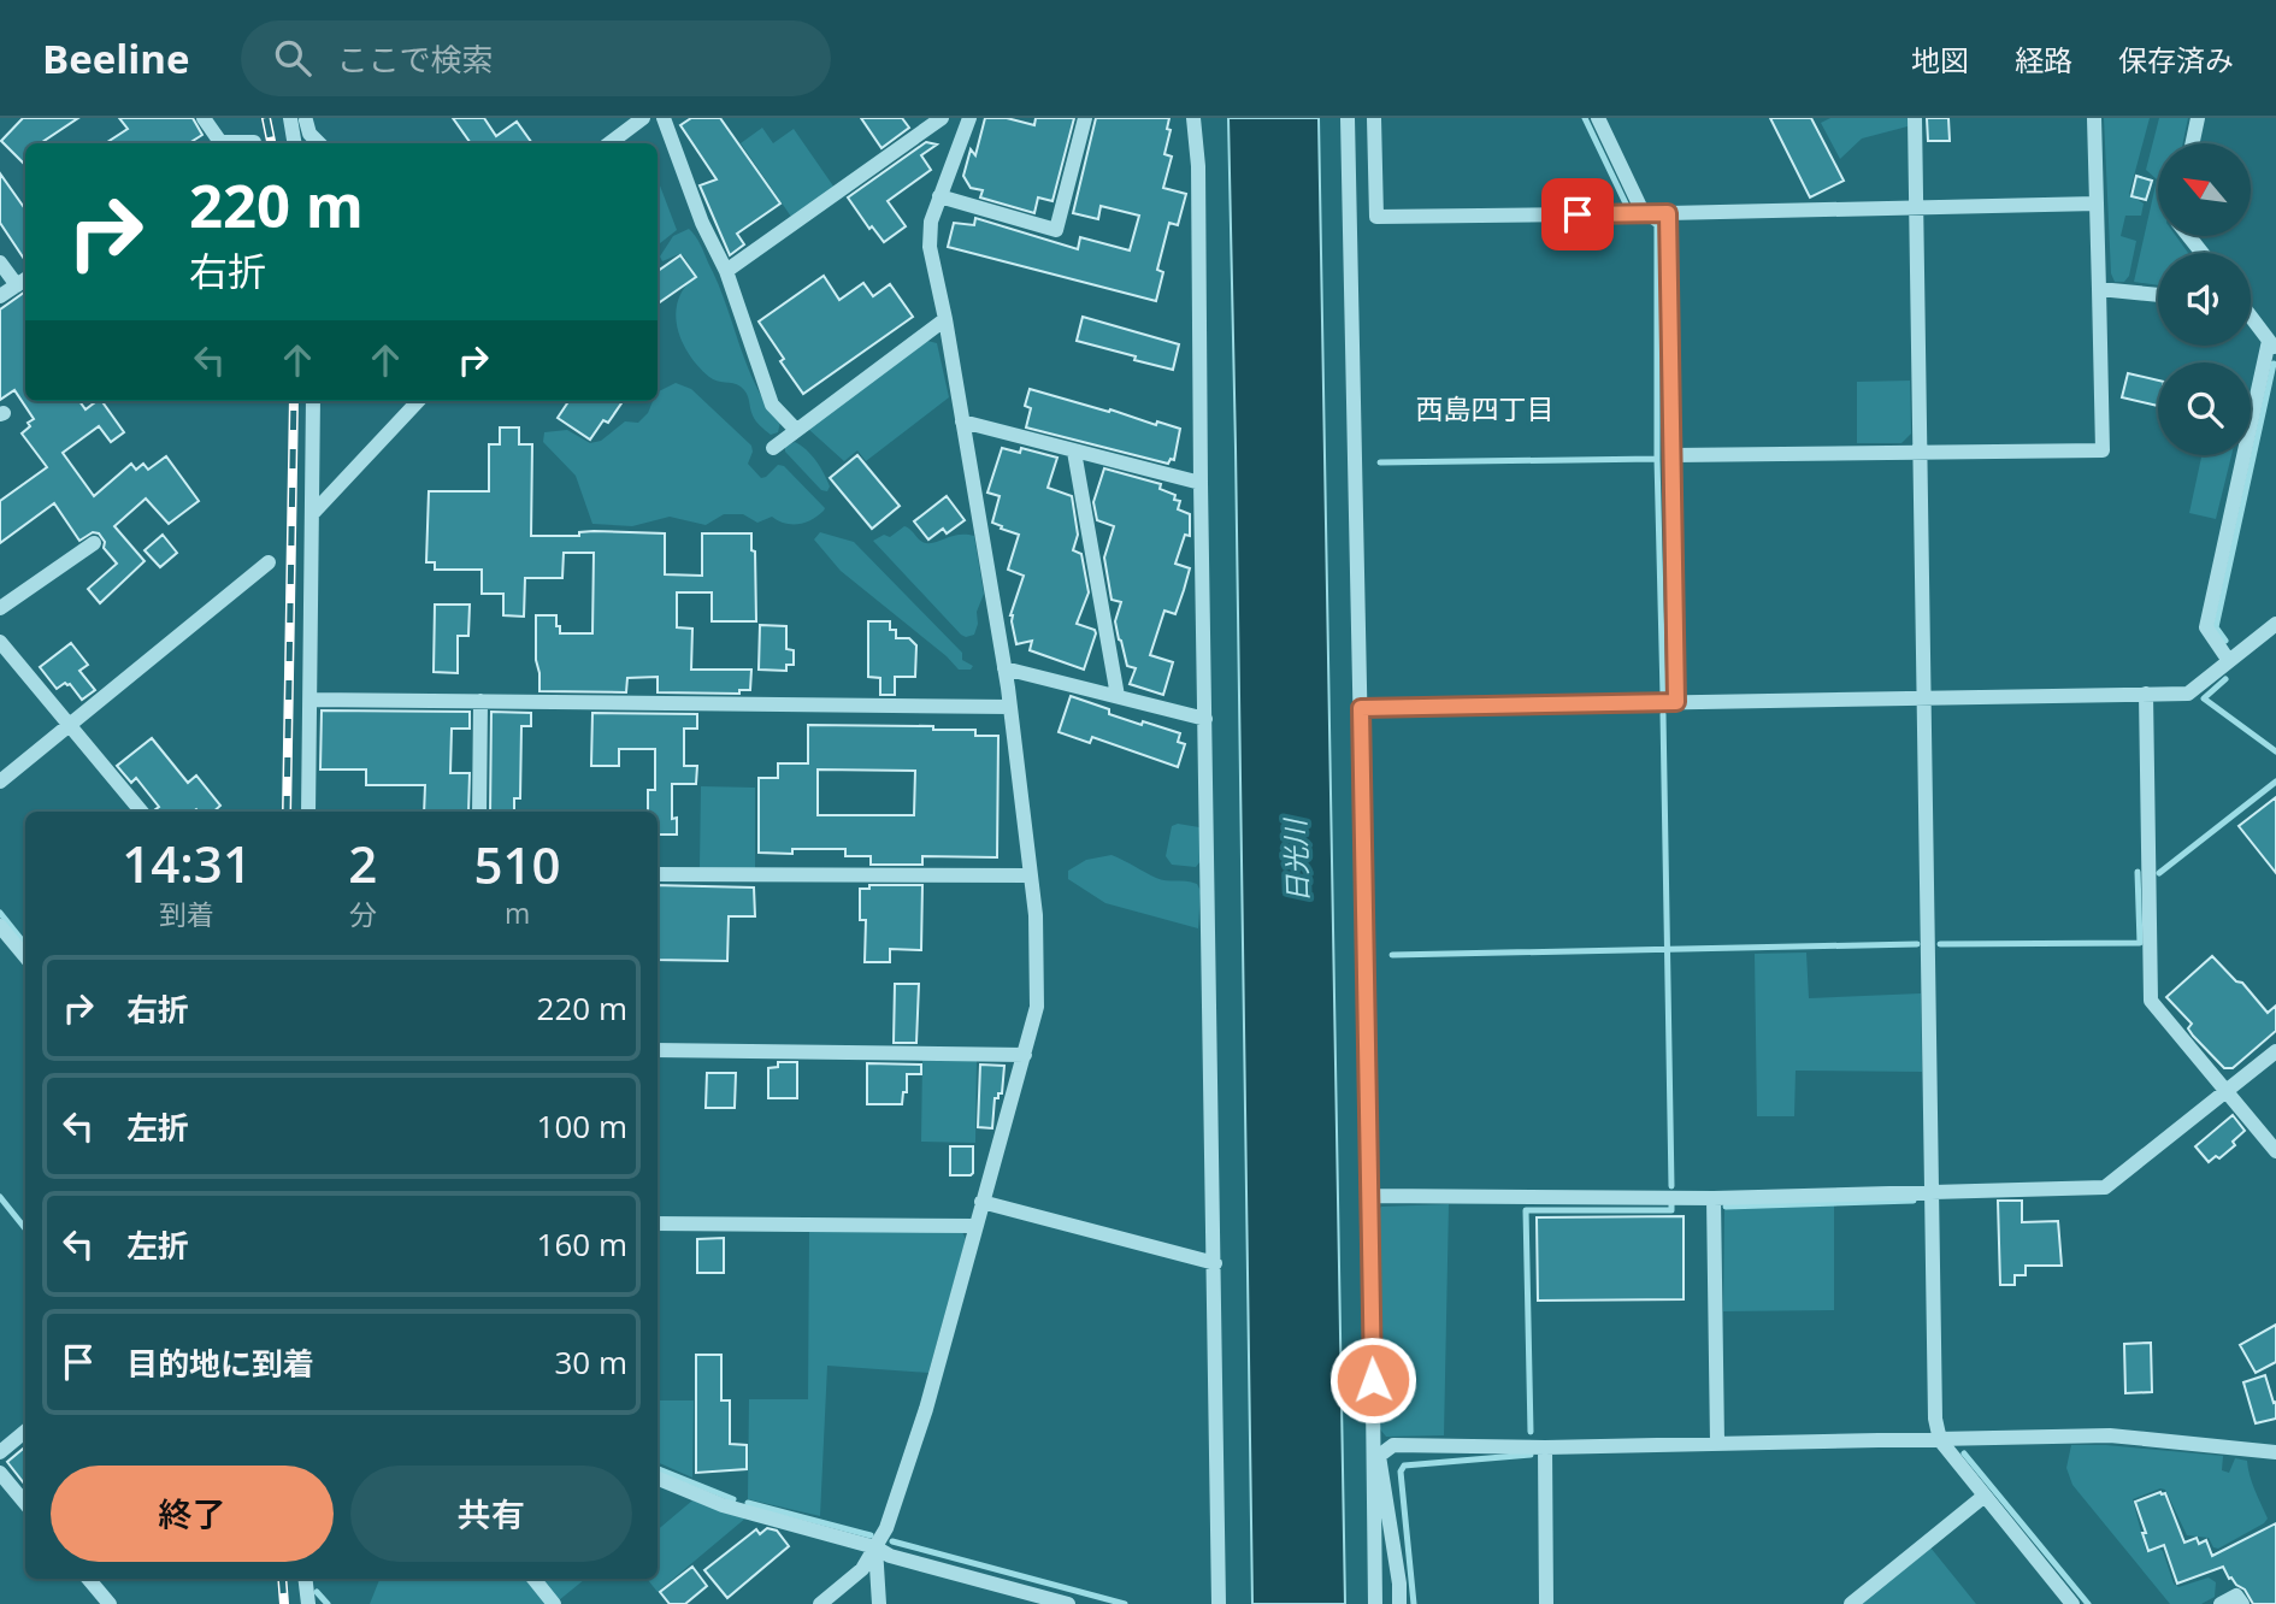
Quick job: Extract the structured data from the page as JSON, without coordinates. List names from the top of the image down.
{
  "districts": ["西島四丁目"],
  "water": ["日光川"],
  "north": "top left",
  "page": {
    "header": "Beeline",
    "search": "ここで検索",
    "nav": ["地図", "経路", "保存済み"],
    "turn": ["220 m", "右折"],
    "eta": [
      "14:31",
      "到着",
      "2",
      "分",
      "510",
      "m"
    ],
    "list": [
      {
        "name": "右折",
        "value": "220 m"
      },
      {
        "name": "左折",
        "value": "100 m"
      },
      {
        "name": "左折",
        "value": "160 m"
      },
      {
        "name": "目的地に到着",
        "value": "30 m"
      }
    ],
    "buttons": ["終了", "共有"]
  }
}
